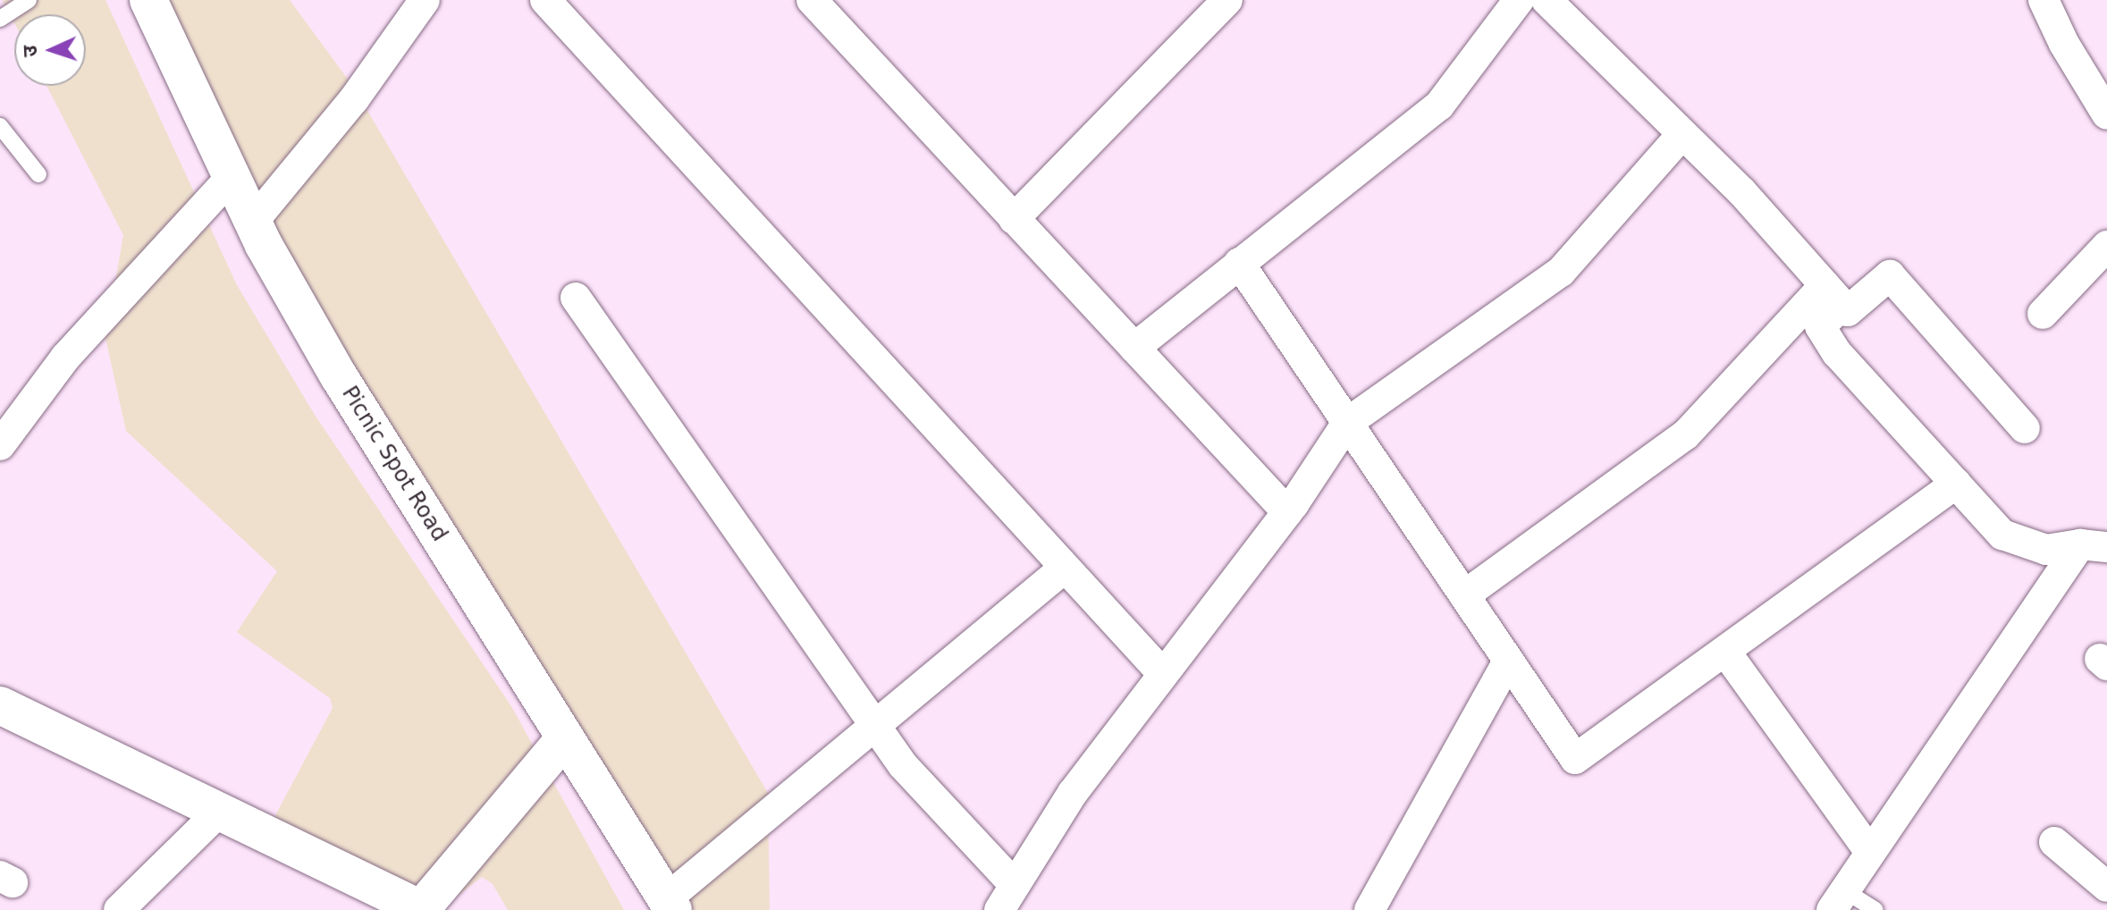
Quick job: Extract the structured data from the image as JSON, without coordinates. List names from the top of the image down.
{
  "streets": {
    "street": ["Picnic Spot Road"]
  },
  "north": "left"
}
